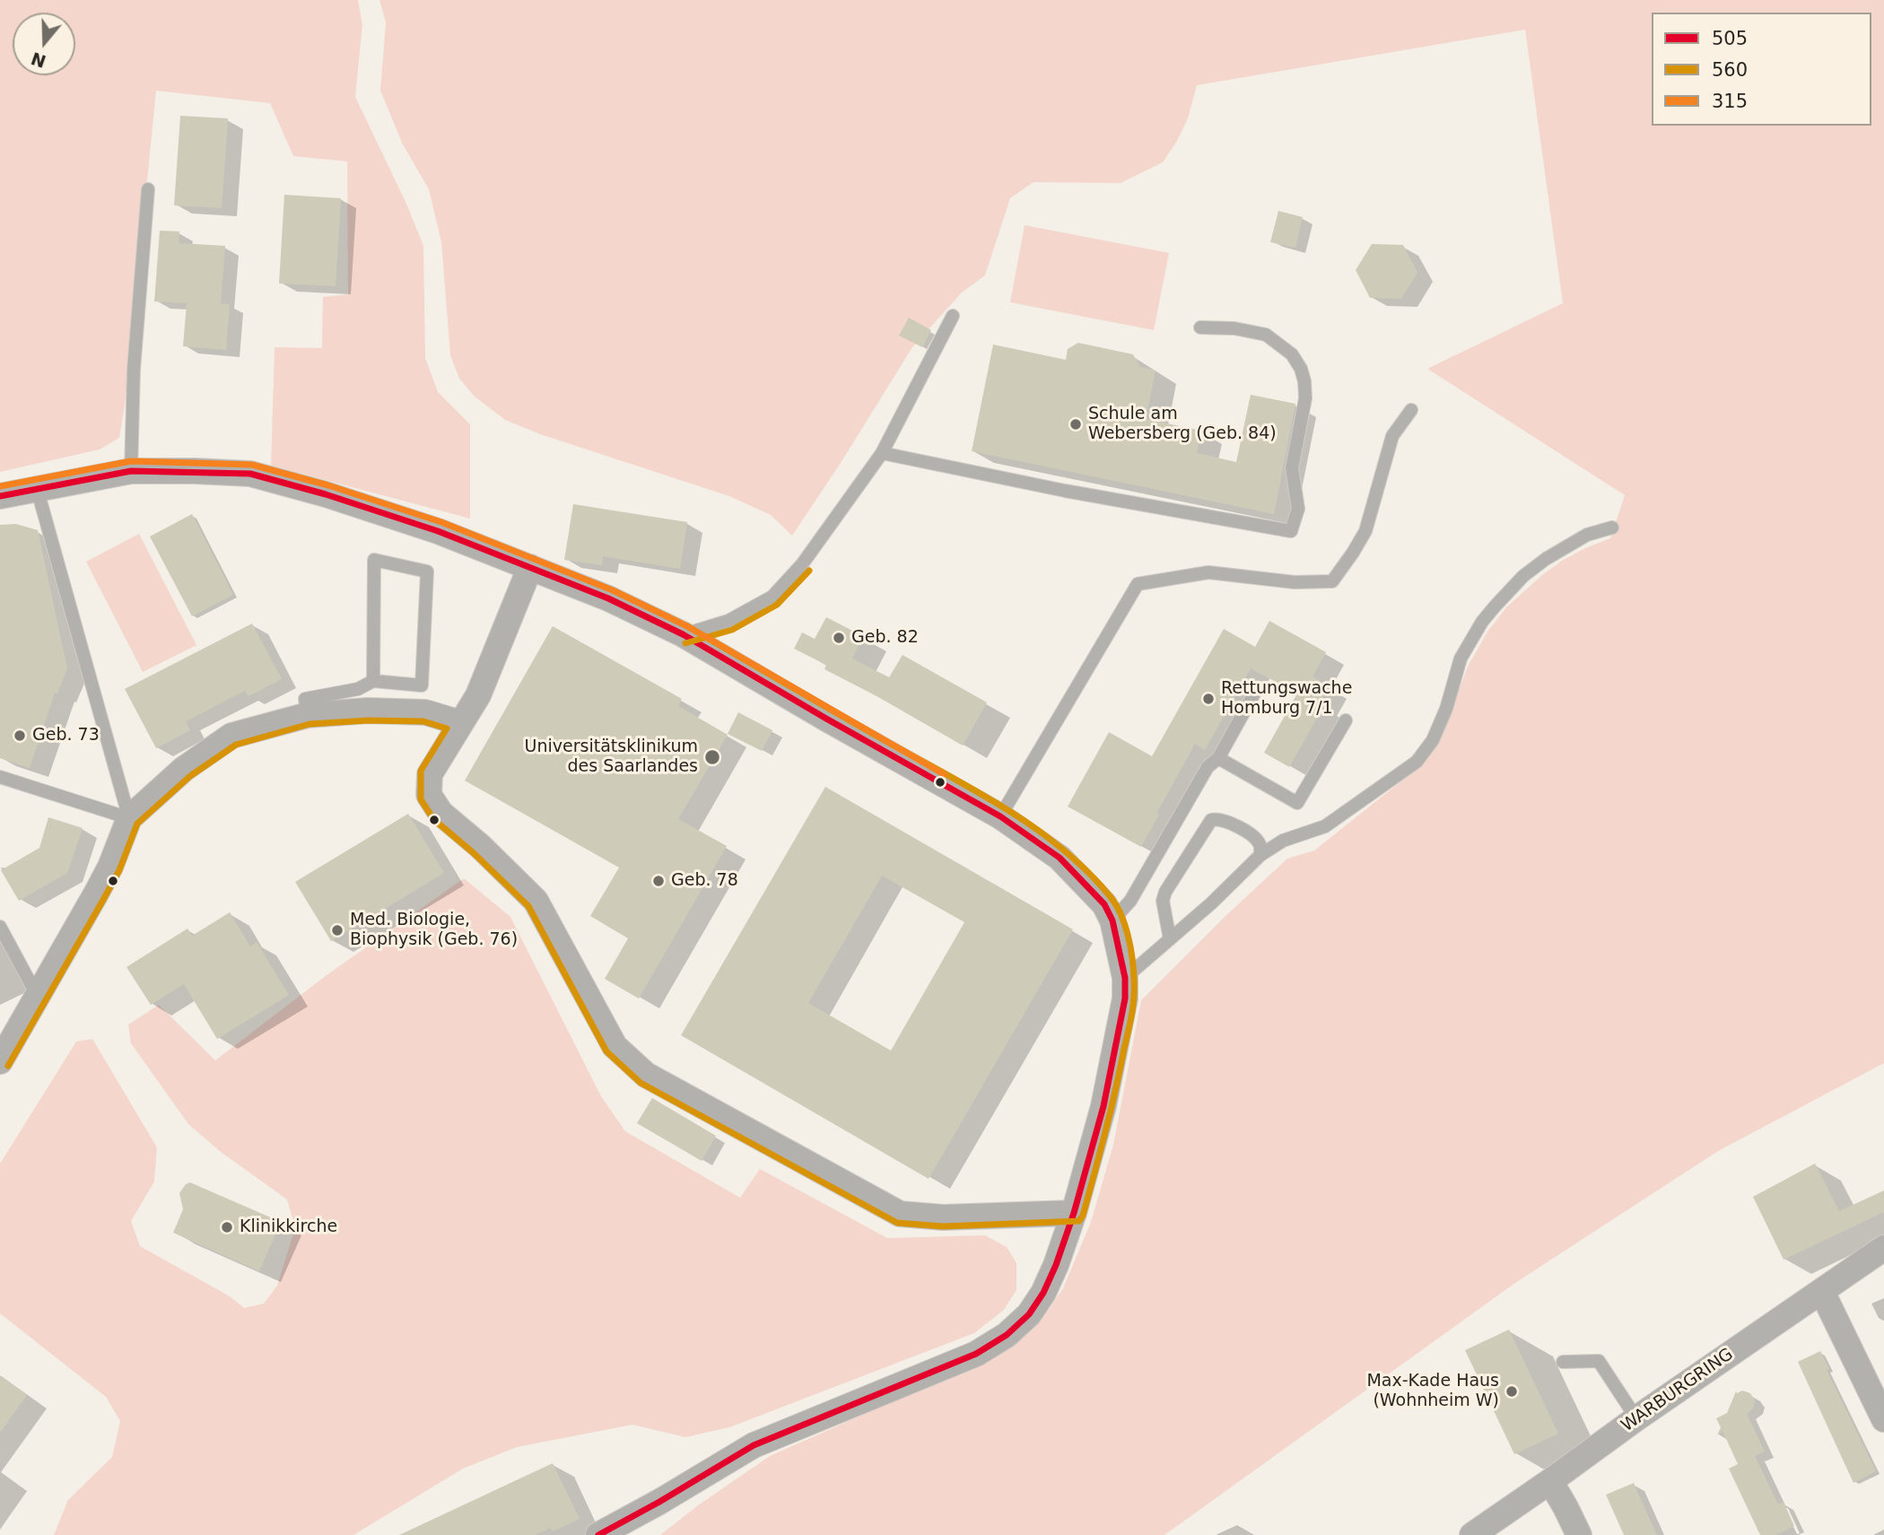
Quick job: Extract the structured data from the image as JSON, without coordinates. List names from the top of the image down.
{
  "streets": {
    "street": ["WARBURGRING"]
  },
  "places": [
    "Schule am Webersberg (Geb. 84)",
    "Geb. 82",
    "Rettungswache Homburg 7/1",
    "Geb. 73",
    "Universitätsklinikum des Saarlandes",
    "Geb. 78",
    "Med. Biologie, Biophysik (Geb. 76)",
    "Klinikkirche",
    "Max-Kade Haus (Wohnheim W)"
  ],
  "lines": ["transit line 315", "transit line 505", "transit line 560"],
  "legend": ["505", "560", "315"],
  "north": "bottom"
}
